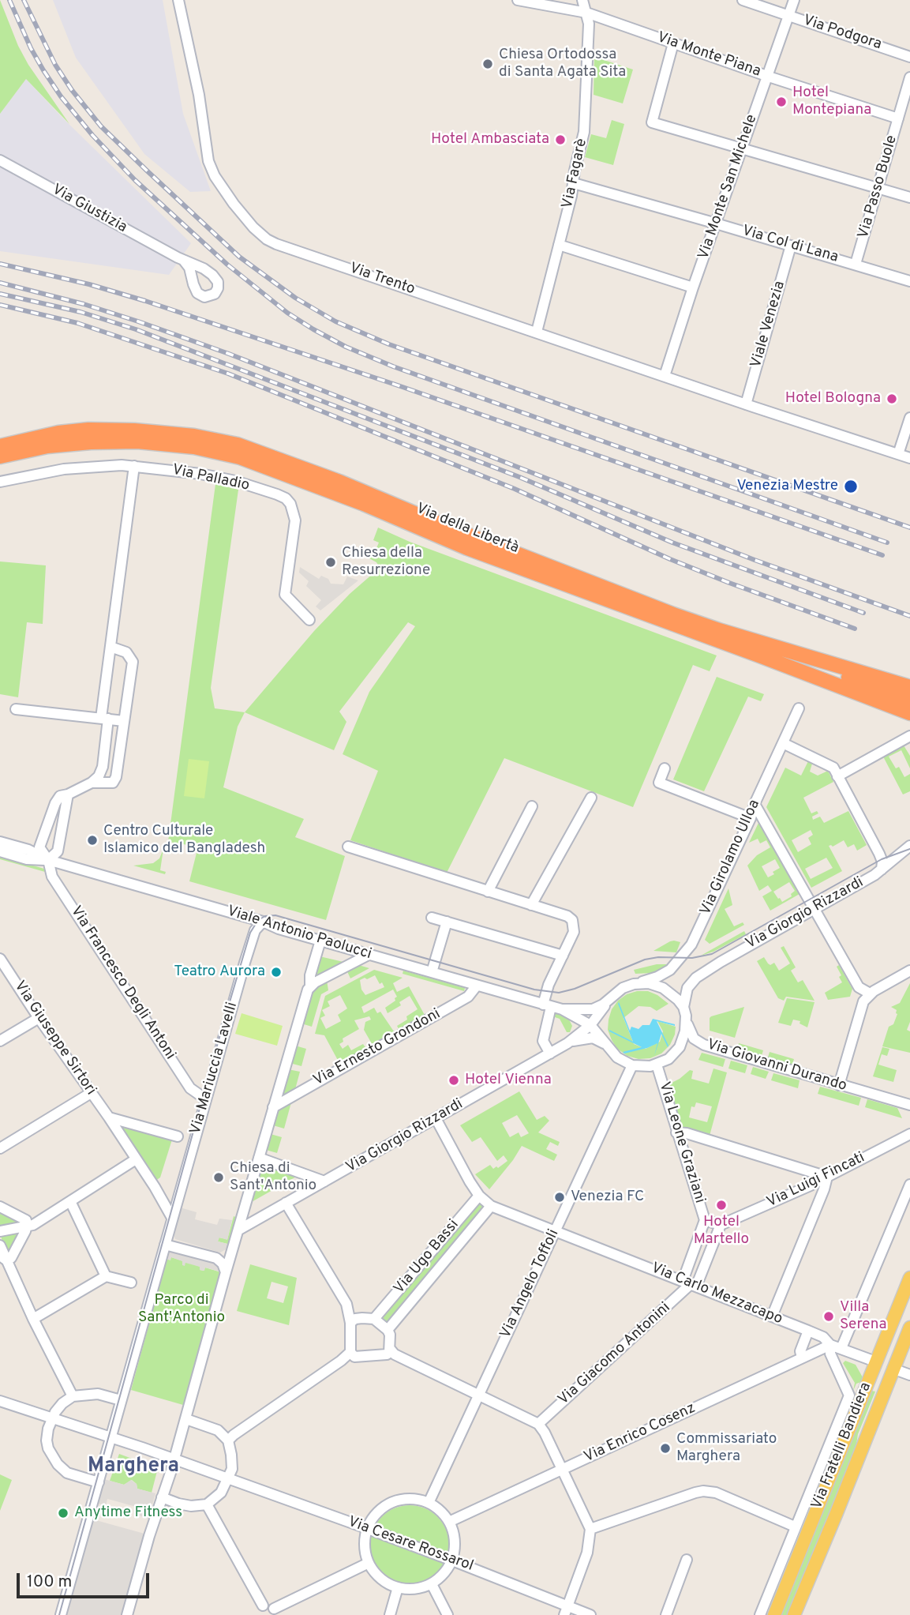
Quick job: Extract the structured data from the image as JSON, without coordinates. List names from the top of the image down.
{
  "streets": {
    "highway": ["Via della Libertà"],
    "main road": ["Via Fratelli Bandiera"],
    "street": [
      "Via Podgora",
      "Via Monte Piana",
      "Via Fagarè",
      "Via Monte San Michele",
      "Via Passo Buole",
      "Via Giustizia",
      "Via Col di Lana",
      "Via Trento",
      "Viale Venezia",
      "Via Palladio",
      "Via Girolamo Ulloa",
      "Via Giorgio Rizzardi",
      "Viale Antonio Paolucci",
      "Via Francesco Degli Antoni",
      "Via Giuseppe Sirtori",
      "Via Ernesto Grondoni",
      "Via Giovanni Durando",
      "Via Mariuccia Lavelli",
      "Via Leone Graziani",
      "Via Luigi Fincati",
      "Via Ugo Bassi",
      "Via Angelo Toffoli",
      "Via Carlo Mezzacapo",
      "Via Giacomo Antonini",
      "Via Enrico Cosenz",
      "Via Cesare Rossarol"
    ]
  },
  "crossings": [
    ["Via Podgora", "Via Monte San Michele"],
    ["Via Monte Piana", "Via Fagarè"],
    ["Via Monte Piana", "Via Monte San Michele"],
    ["Via Monte Piana", "Via Passo Buole"],
    ["Via Fagarè", "Via Col di Lana"],
    ["Via Fagarè", "Via Trento"],
    ["Via Monte San Michele", "Via Col di Lana"],
    ["Via Monte San Michele", "Via Trento"],
    ["Via Passo Buole", "Via Col di Lana"],
    ["Via Col di Lana", "Viale Venezia"],
    ["Via Trento", "Viale Venezia"],
    ["Via Girolamo Ulloa", "Via Giorgio Rizzardi"],
    ["Via Girolamo Ulloa", "Via Giovanni Durando"],
    ["Via Girolamo Ulloa", "Via Leone Graziani"],
    ["Via Girolamo Ulloa", "Via Angelo Toffoli"],
    ["Via Giorgio Rizzardi", "Via Giovanni Durando"],
    ["Via Giorgio Rizzardi", "Via Leone Graziani"],
    ["Via Giorgio Rizzardi", "Via Angelo Toffoli"],
    ["Viale Antonio Paolucci", "Via Francesco Degli Antoni"],
    ["Viale Antonio Paolucci", "Via Ernesto Grondoni"],
    ["Viale Antonio Paolucci", "Via Mariuccia Lavelli"],
    ["Via Francesco Degli Antoni", "Via Mariuccia Lavelli"],
    ["Via Giuseppe Sirtori", "Via Mariuccia Lavelli"],
    ["Via Giovanni Durando", "Via Leone Graziani"],
    ["Via Giovanni Durando", "Via Angelo Toffoli"],
    ["Via Mariuccia Lavelli", "Via Cesare Rossarol"],
    ["Via Leone Graziani", "Via Angelo Toffoli"],
    ["Via Ugo Bassi", "Via Carlo Mezzacapo"],
    ["Via Angelo Toffoli", "Via Carlo Mezzacapo"],
    ["Via Carlo Mezzacapo", "Via Giacomo Antonini"],
    ["Via Carlo Mezzacapo", "Via Enrico Cosenz"],
    ["Via Carlo Mezzacapo", "Via Fratelli Bandiera"],
    ["Via Enrico Cosenz", "Via Fratelli Bandiera"]
  ],
  "districts": ["Marghera"],
  "parks": ["Parco di Sant'Antonio"],
  "places": [
    "Chiesa Ortodossa di Santa Agata Sita",
    "Hotel Montepiana",
    "Hotel Ambasciata",
    "Hotel Bologna",
    "Venezia Mestre",
    "Chiesa della Resurrezione",
    "Centro Culturale Islamico del Bangladesh",
    "Teatro Aurora",
    "Hotel Vienna",
    "Chiesa di Sant'Antonio",
    "Venezia FC",
    "Hotel Martello",
    "Villa Serena",
    "Commissariato Marghera",
    "Anytime Fitness"
  ],
  "scale_bar": "100 m"
}
